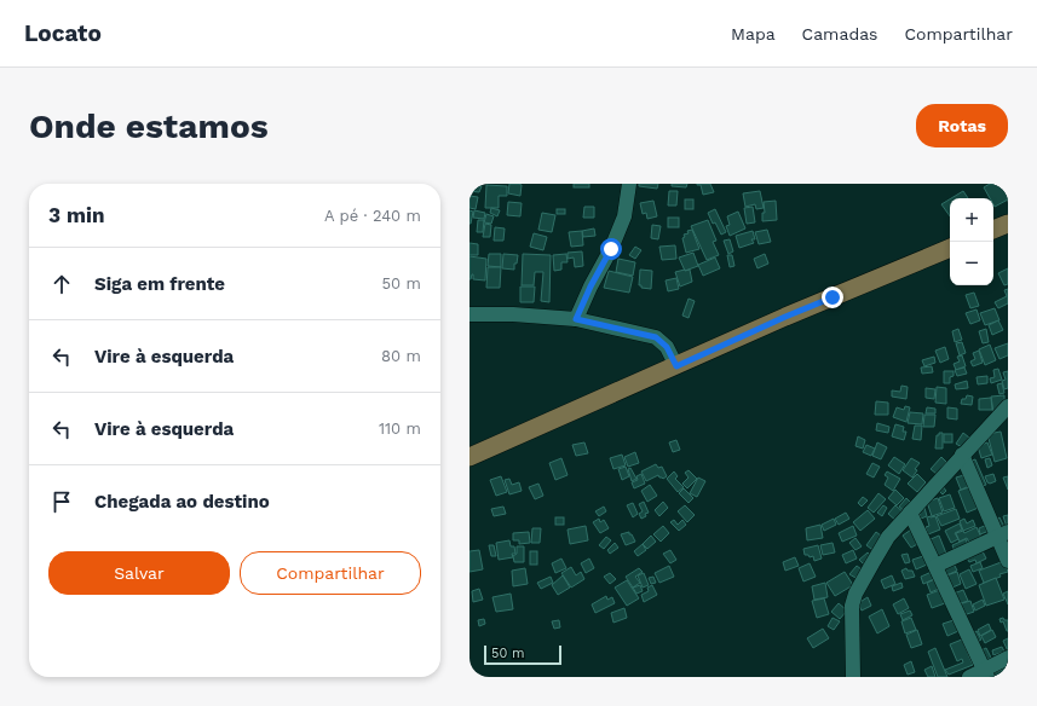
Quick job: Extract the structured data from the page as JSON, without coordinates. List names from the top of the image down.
{
  "scale_bar": "50 m",
  "page": {
    "header": "Locato",
    "nav": ["Mapa", "Camadas", "Compartilhar"],
    "buttons": [
      "Rotas",
      ["Salvar", "Compartilhar"]
    ],
    "title": "Onde estamos",
    "heading": ["3 min", "A pé · 240 m"],
    "map_buttons": ["+", "−"],
    "list": [
      ["Siga em frente", "50 m"],
      ["Vire à esquerda", "80 m"],
      ["Vire à esquerda", "110 m"],
      "Chegada ao destino"
    ],
    "scale": "50 m"
  }
}
